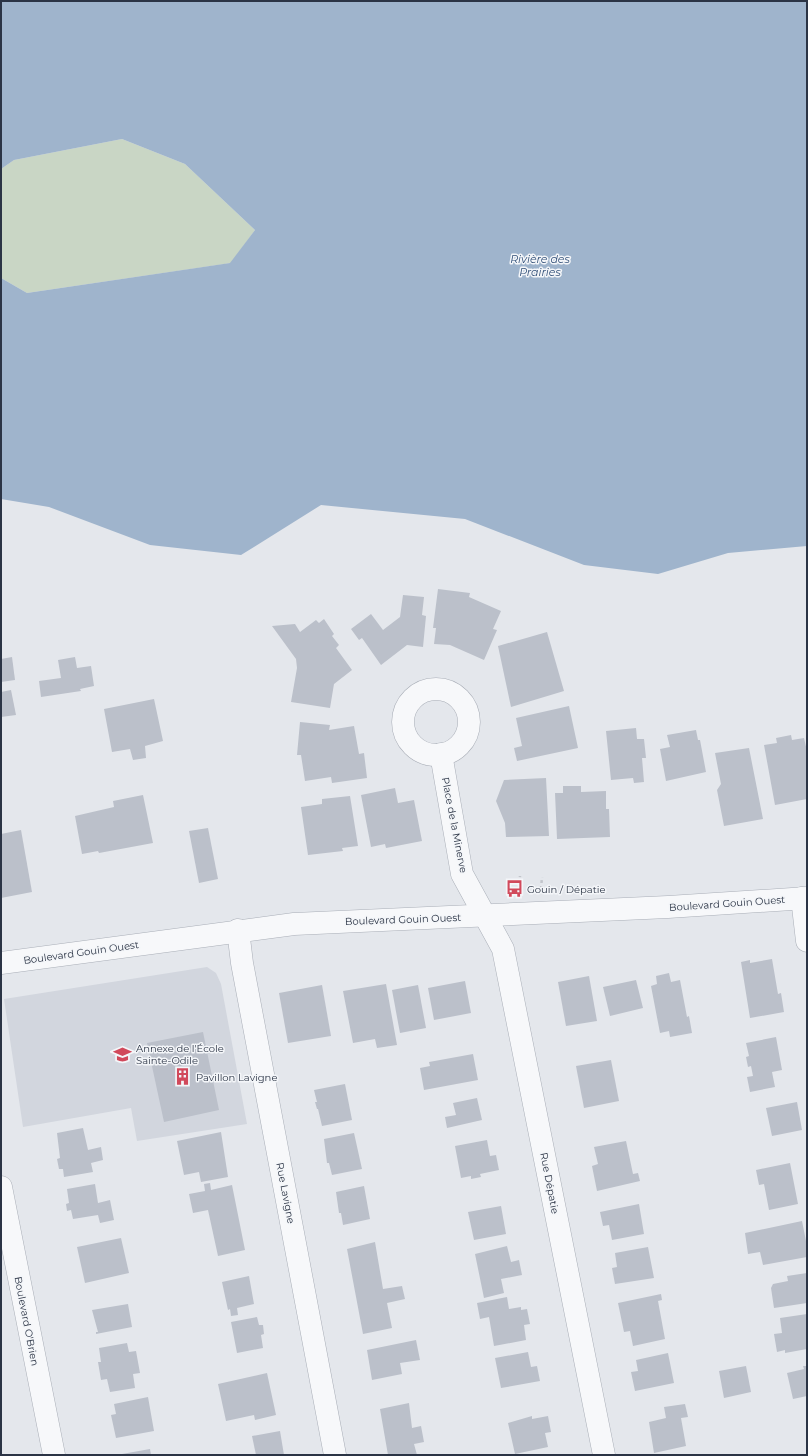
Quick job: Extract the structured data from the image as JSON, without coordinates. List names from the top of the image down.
{
  "streets": {
    "street": [
      "Place de la Minerve",
      "Boulevard Gouin Ouest",
      "Rue Dépatie",
      "Rue Lavigne",
      "Boulevard O'Brien"
    ]
  },
  "crossings": [
    ["Place de la Minerve", "Boulevard Gouin Ouest"],
    ["Place de la Minerve", "Rue Dépatie"],
    ["Boulevard Gouin Ouest", "Rue Dépatie"],
    ["Boulevard Gouin Ouest", "Rue Lavigne"]
  ],
  "water": ["Rivière des Prairies"],
  "places": {
    "bus stop": ["Gouin / Dépatie"],
    "school or university": ["Annexe de l'École Sainte-Odile"],
    "building": ["Pavillon Lavigne"]
  }
}
